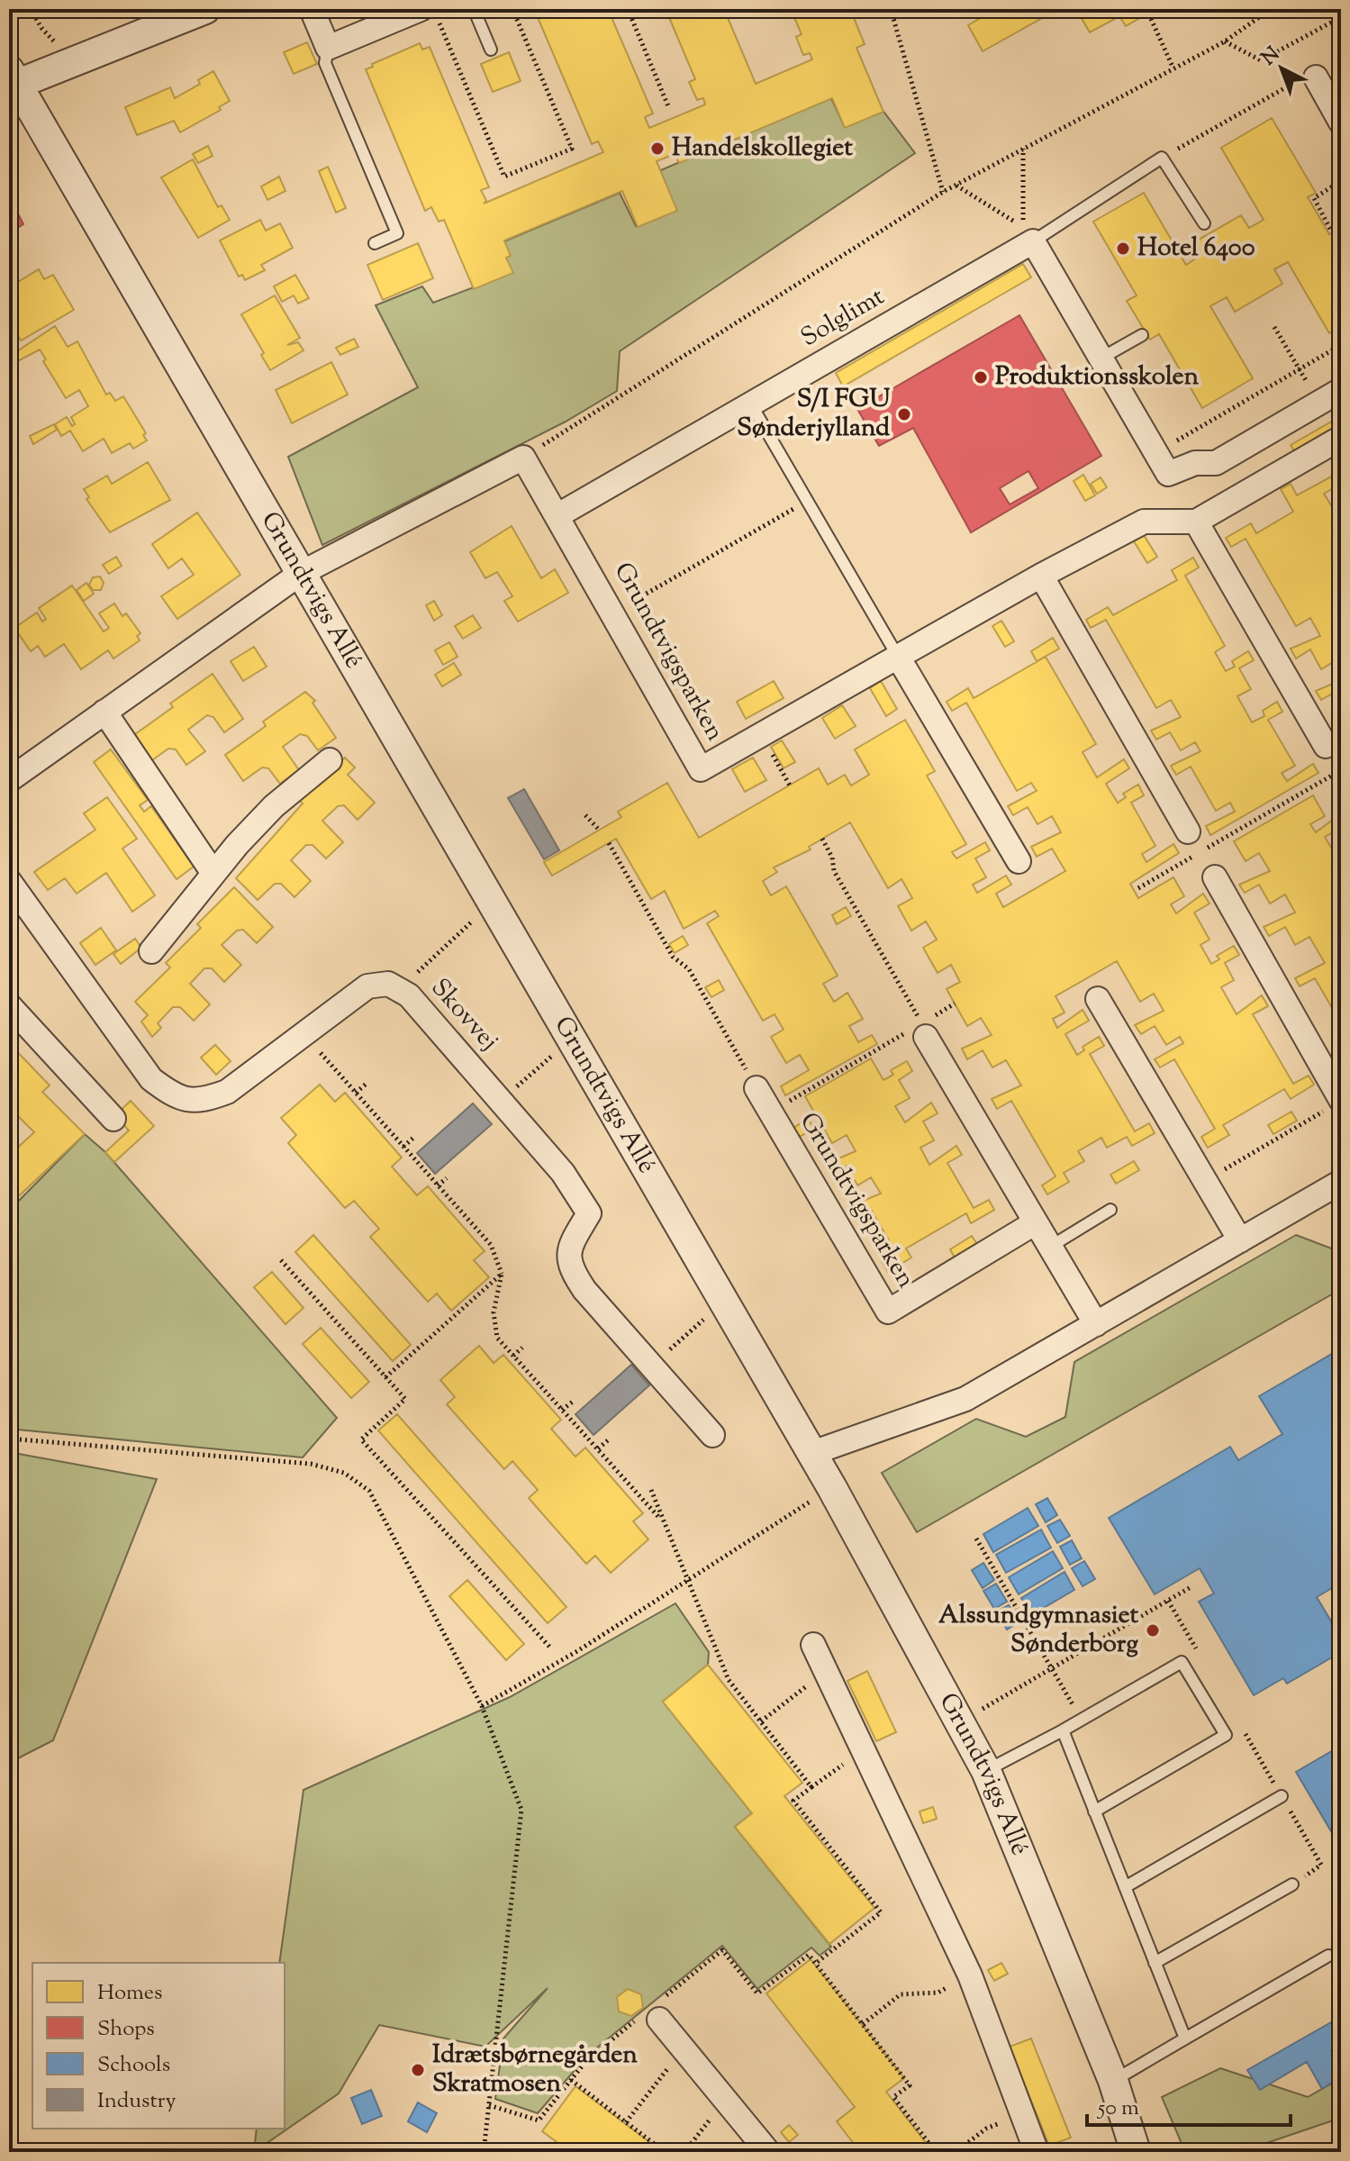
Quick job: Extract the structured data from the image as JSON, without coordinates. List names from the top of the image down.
{
  "streets": {
    "street": [
      "Solglimt",
      "Grundtvigs Allé",
      "Grundtvigsparken",
      "Skovvej"
    ]
  },
  "crossings": [
    ["Solglimt", "Grundtvigsparken"]
  ],
  "places": [
    "Handelskollegiet",
    "Hotel 6400",
    "Produktionsskolen",
    "S/I FGU Sønderjylland",
    "Alssundgymnasiet Sønderborg",
    "Idrætsbørnegården Skratmosen"
  ],
  "legend": [
    "Homes",
    "Shops",
    "Schools",
    "Industry"
  ],
  "scale_bar": "50 m",
  "north": "top left"
}
